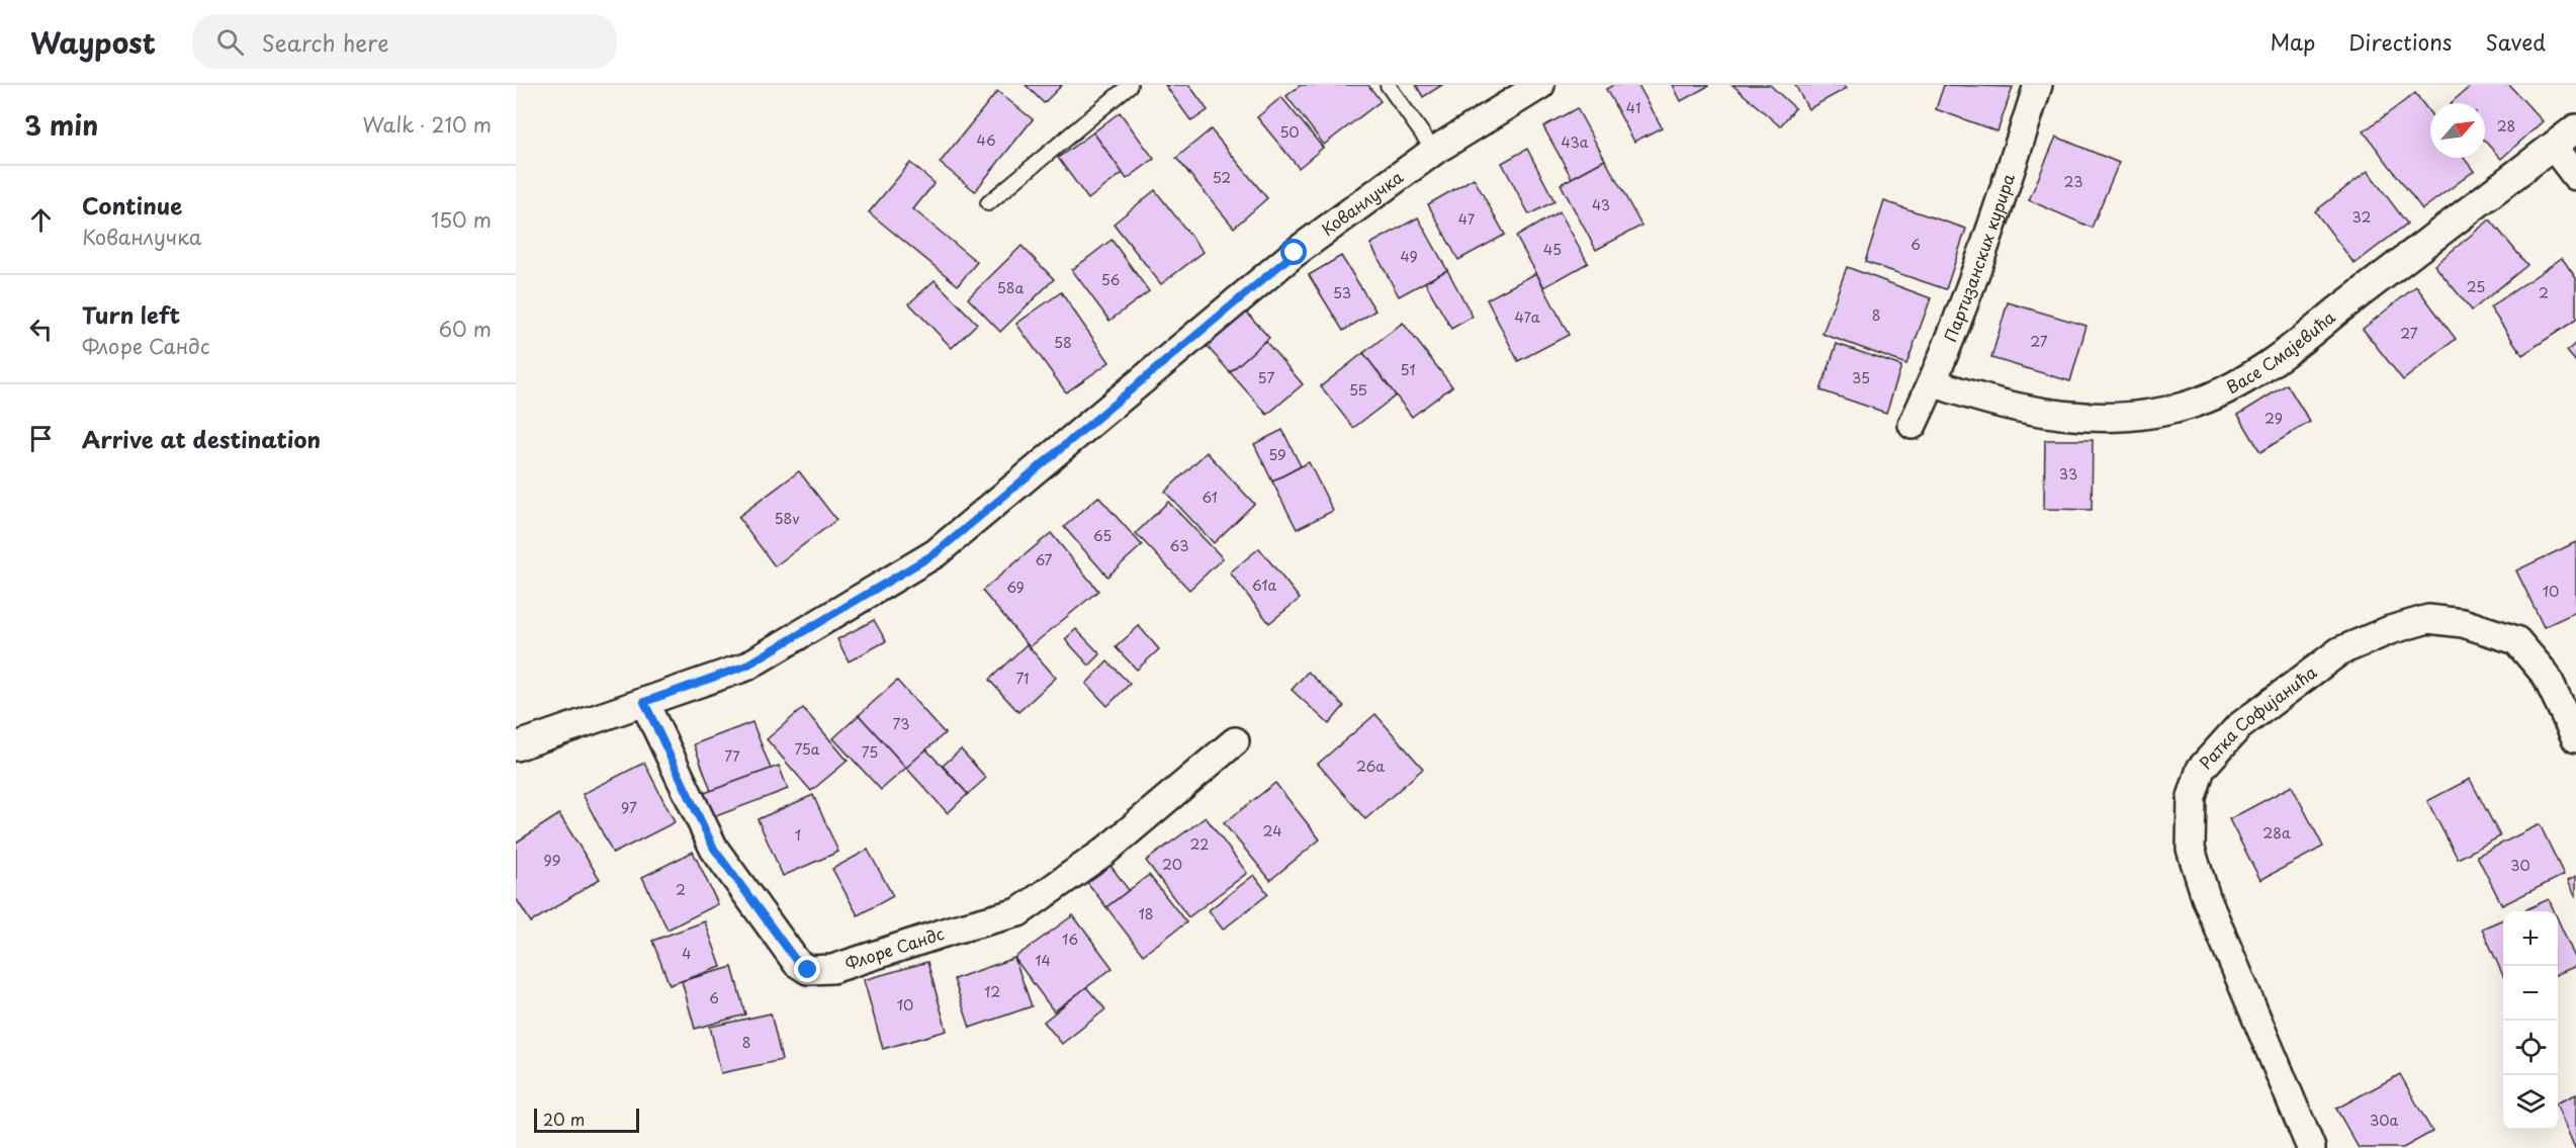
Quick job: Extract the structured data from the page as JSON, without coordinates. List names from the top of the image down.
{
  "streets": {
    "street": [
      "Кованлучка",
      "Партизанских курира",
      "Васе Смајевића",
      "Ратка Софијанића",
      "Флоре Сандс"
    ]
  },
  "crossings": [
    ["Кованлучка", "Флоре Сандс"],
    ["Партизанских курира", "Васе Смајевића"]
  ],
  "house_numbers": [
    "41",
    "28",
    "50",
    "46",
    "43a",
    "52",
    "23",
    "43",
    "32",
    "47",
    "6",
    "45",
    "49",
    "56",
    "25",
    "58a",
    "53",
    "2",
    "8",
    "47a",
    "27",
    "27",
    "58",
    "51",
    "57",
    "35",
    "55",
    "29",
    "59",
    "33",
    "61",
    "58v",
    "65",
    "63",
    "67",
    "61a",
    "69",
    "10",
    "71",
    "73",
    "75a",
    "75",
    "77",
    "26a",
    "97",
    "24",
    "28a",
    "1",
    "22",
    "99",
    "20",
    "30",
    "2",
    "18",
    "16",
    "4",
    "14",
    "12",
    "6",
    "10",
    "8",
    "30a"
  ],
  "scale_bar": "20 m",
  "north": "top right",
  "page": {
    "header": "Waypost",
    "search": "Search here",
    "nav": ["Map", "Directions", "Saved"],
    "heading": ["3 min", "Walk · 210 m"],
    "list": [
      ["Continue", "Кованлучка", "150 m"],
      ["Turn left", "Флоре Сандс", "60 m"],
      "Arrive at destination"
    ],
    "map_buttons": ["+", "−"],
    "scale": "20 m"
  }
}
